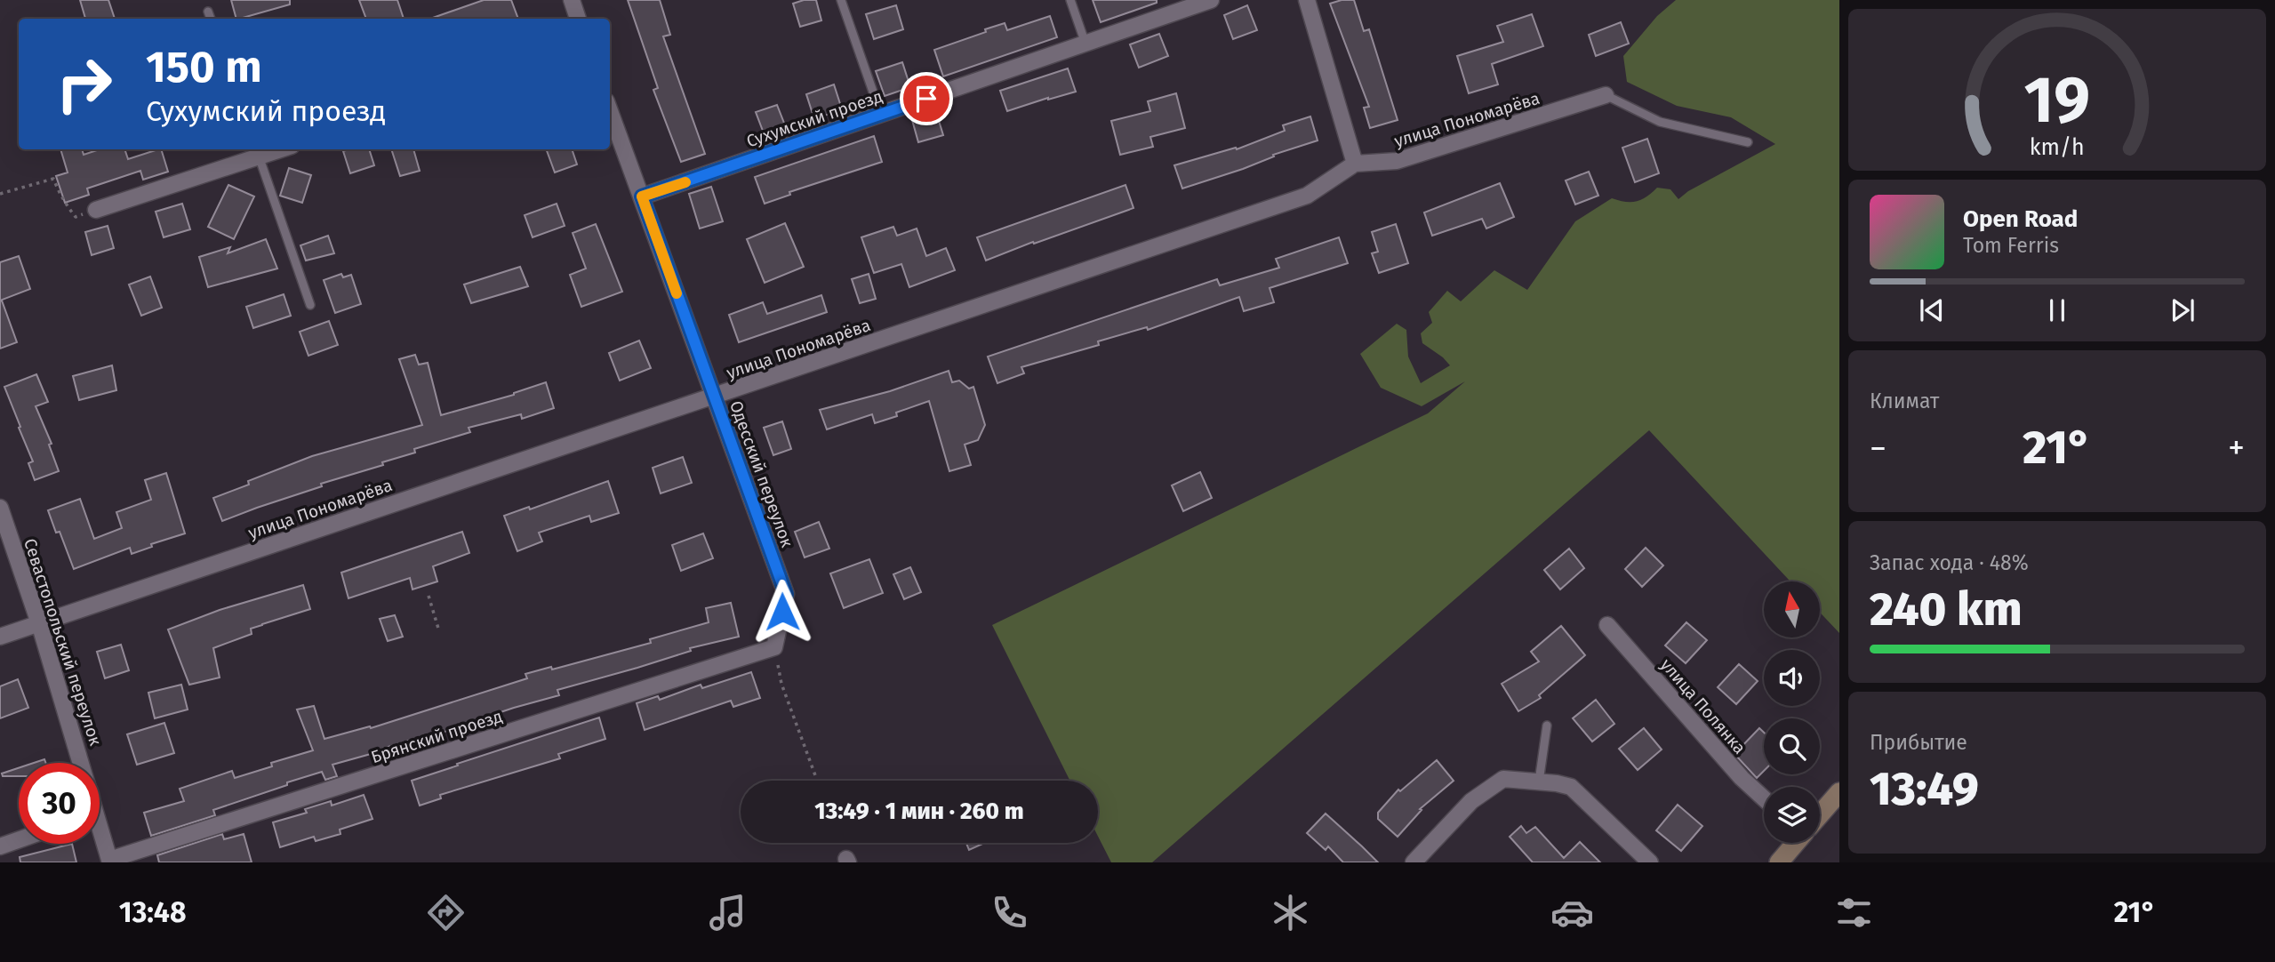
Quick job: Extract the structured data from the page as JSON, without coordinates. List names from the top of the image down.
{
  "streets": {
    "street": [
      "Сухумский проезд",
      "улица Пономарёва",
      "Одесский переулок",
      "Севастопольский переулок",
      "улица Полянка",
      "Брянский проезд"
    ]
  },
  "crossings": [
    ["Сухумский проезд", "Одесский переулок"],
    ["улица Пономарёва", "Одесский переулок"],
    ["улица Пономарёва", "Севастопольский переулок"],
    ["Одесский переулок", "Брянский проезд"],
    ["Севастопольский переулок", "Брянский проезд"]
  ],
  "north": "top",
  "page": {
    "turn": ["150 m", "Сухумский проезд"],
    "song": ["Open Road", "Tom Ferris"],
    "tile": [
      "Климат",
      ["Запас хода · 48%", "240 km"],
      ["Прибытие", "13:49"]
    ],
    "heat": ["−", "21°", "+"],
    "limit": "30",
    "trip": "13:49 · 1 мин · 260 m",
    "tabs": ["13:48", "21°"],
    "gauge": ["19", "km/h"]
  }
}
